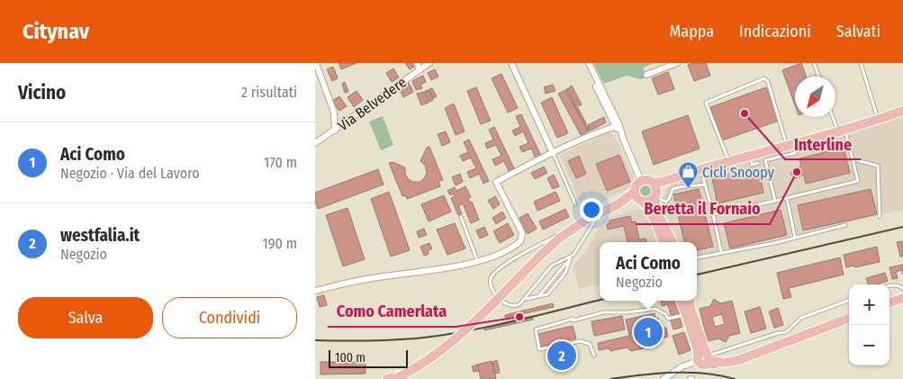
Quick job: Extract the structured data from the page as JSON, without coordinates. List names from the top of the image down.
{
  "streets": {
    "street": ["Via Belvedere"]
  },
  "places": {
    "other": ["Interline", "Beretta il Fornaio", "Como Camerlata"],
    "shop": ["Cicli Snoopy"]
  },
  "scale_bar": "100 m",
  "north": "bottom left",
  "page": {
    "header": "Citynav",
    "nav": ["Mappa", "Indicazioni", "Salvati"],
    "heading": ["Vicino", "2 risultati"],
    "list": [
      {
        "mark": "1",
        "name": "Aci Como",
        "note": "Negozio · Via del Lavoro",
        "value": "170 m"
      },
      {
        "mark": "2",
        "name": "westfalia.it",
        "note": "Negozio",
        "value": "190 m"
      }
    ],
    "popup": ["Aci Como", "Negozio"],
    "buttons": ["Salva", "Condividi"],
    "map_buttons": ["+", "−"],
    "pins": ["1", "2"],
    "scale": "100 m"
  }
}
